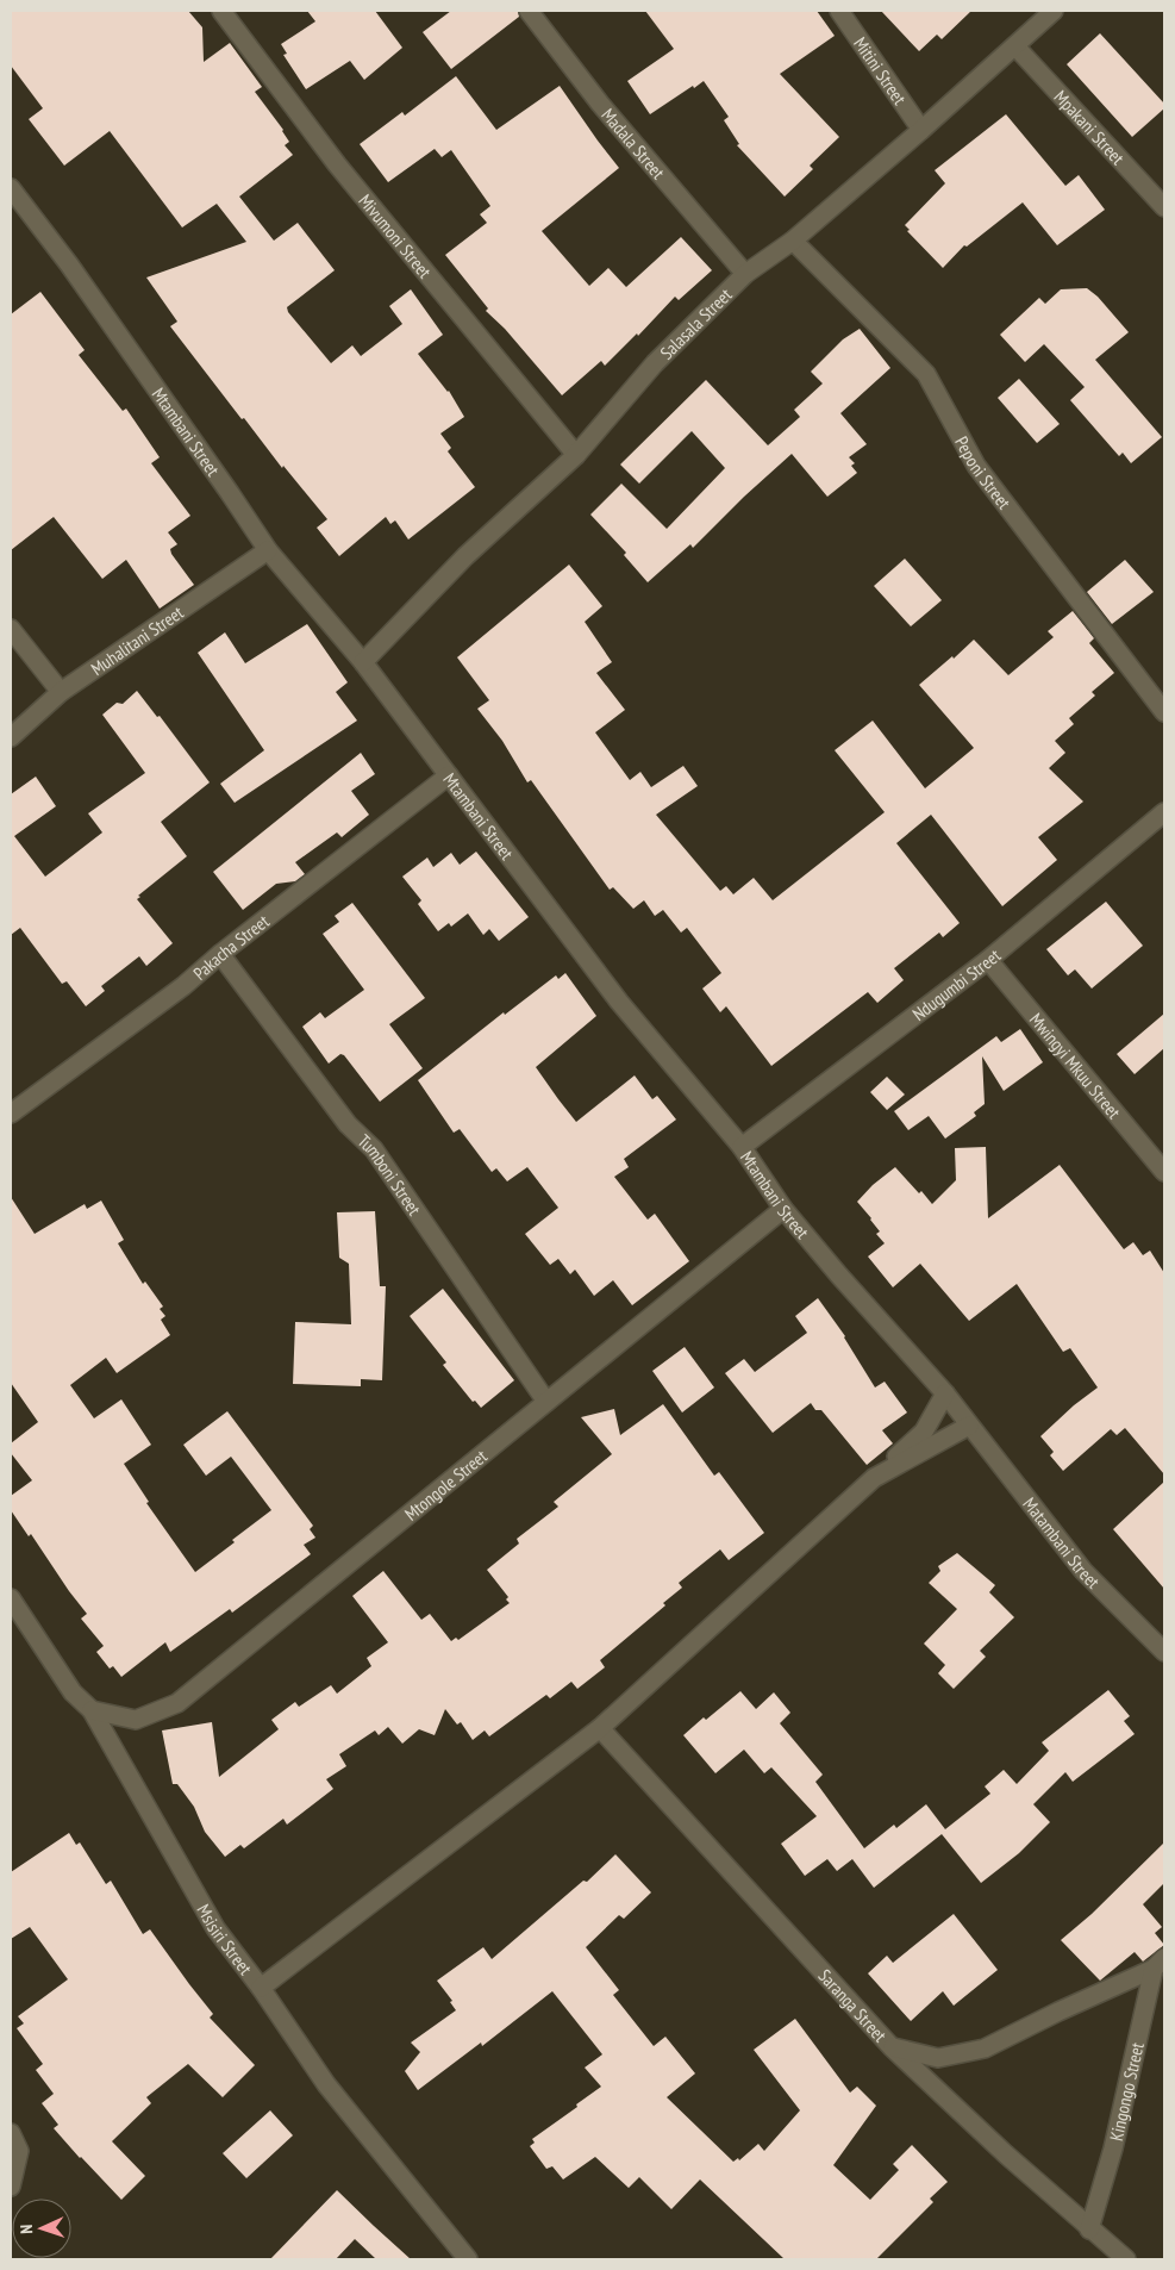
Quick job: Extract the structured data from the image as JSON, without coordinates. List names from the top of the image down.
{
  "streets": {
    "street": [
      "Mitini Street",
      "Mpakani Street",
      "Madala Street",
      "Mivumoni Street",
      "Salasala Street",
      "Mtambani Street",
      "Peponi Street",
      "Muhalitani Street",
      "Pakacha Street",
      "Ndugumbi Street",
      "Mwingyi Mkuu Street",
      "Tumboni Street",
      "Mtongole Street",
      "Matambani Street",
      "Msisiri Street",
      "Saranga Street",
      "Kingongo Street"
    ]
  },
  "crossings": [
    ["Mitini Street", "Salasala Street"],
    ["Mpakani Street", "Salasala Street"],
    ["Madala Street", "Salasala Street"],
    ["Mivumoni Street", "Salasala Street"],
    ["Salasala Street", "Mtambani Street"],
    ["Salasala Street", "Peponi Street"],
    ["Mtambani Street", "Muhalitani Street"],
    ["Mtambani Street", "Pakacha Street"],
    ["Mtambani Street", "Ndugumbi Street"],
    ["Mtambani Street", "Mtongole Street"],
    ["Mtambani Street", "Matambani Street"],
    ["Pakacha Street", "Tumboni Street"],
    ["Ndugumbi Street", "Mwingyi Mkuu Street"],
    ["Tumboni Street", "Mtongole Street"],
    ["Mtongole Street", "Msisiri Street"],
    ["Saranga Street", "Kingongo Street"]
  ],
  "north": "left"
}
